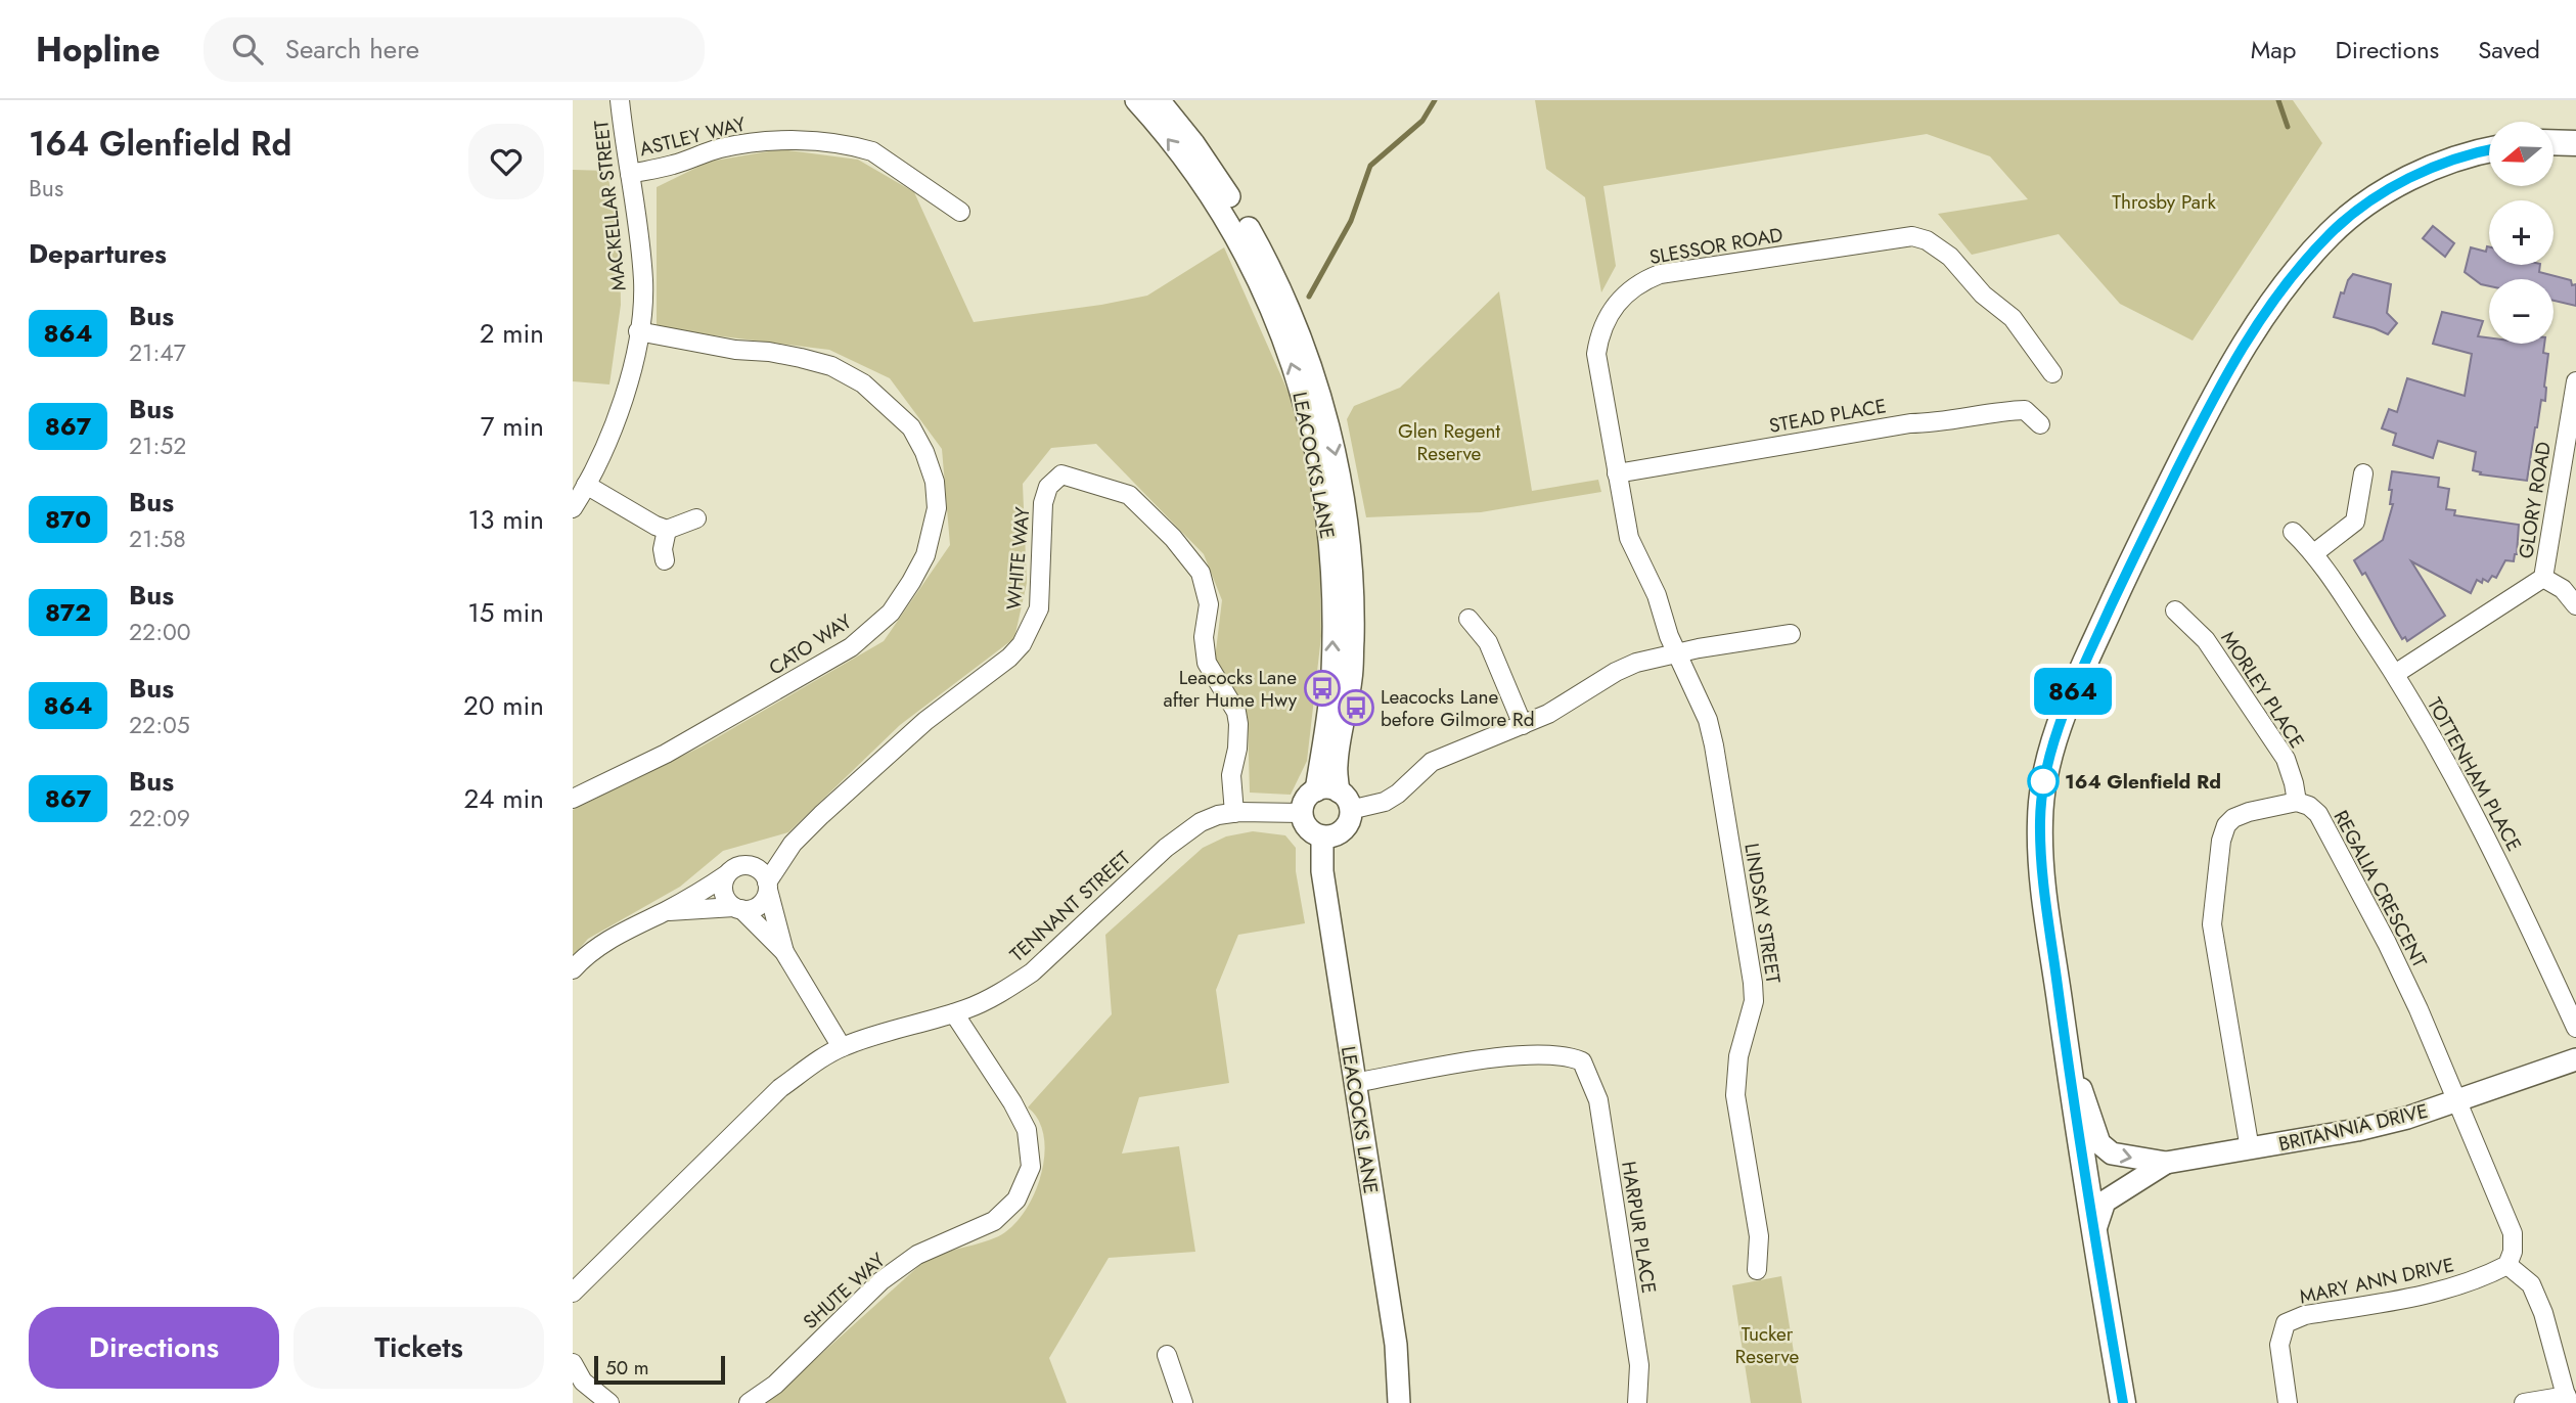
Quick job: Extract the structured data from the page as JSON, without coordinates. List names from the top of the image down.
{
  "streets": {
    "street": [
      "ASTLEY WAY",
      "MACKELLAR STREET",
      "SLESSOR ROAD",
      "STEAD PLACE",
      "LEACOCKS LANE",
      "GLORY ROAD",
      "WHITE WAY",
      "CATO WAY",
      "MORLEY PLACE",
      "TOTTENHAM PLACE",
      "REGALIA CRESCENT",
      "TENNANT STREET",
      "LINDSAY STREET",
      "BRITANNIA DRIVE",
      "HARPUR PLACE",
      "MARY ANN DRIVE",
      "SHUTE WAY"
    ]
  },
  "crossings": [
    ["ASTLEY WAY", "MACKELLAR STREET"],
    ["MACKELLAR STREET", "CATO WAY"],
    ["SLESSOR ROAD", "STEAD PLACE"],
    ["SLESSOR ROAD", "LINDSAY STREET"],
    ["LEACOCKS LANE", "TENNANT STREET"],
    ["LEACOCKS LANE", "HARPUR PLACE"],
    ["GLORY ROAD", "TOTTENHAM PLACE"],
    ["WHITE WAY", "TENNANT STREET"],
    ["MORLEY PLACE", "REGALIA CRESCENT"],
    ["REGALIA CRESCENT", "BRITANNIA DRIVE"],
    ["TENNANT STREET", "SHUTE WAY"]
  ],
  "parks": ["Throsby Park", "Glen Regent Reserve", "Tucker Reserve"],
  "places": {
    "bus stop": ["Leacocks Lane after Hume Hwy", "Leacocks Lane before Gilmore Rd"],
    "other": ["164 Glenfield Rd"]
  },
  "lines": ["bus line 864"],
  "scale_bar": "50 m",
  "north": "left",
  "page": {
    "header": "Hopline",
    "search": "Search here",
    "nav": ["Map", "Directions", "Saved"],
    "heading": [
      ["164 Glenfield Rd", "Bus"],
      "Departures"
    ],
    "on_map": "864",
    "map_buttons": ["+", "−"],
    "list": [
      {
        "mark": "864",
        "name": "Bus",
        "note": "21:47",
        "value": "2 min"
      },
      {
        "mark": "867",
        "name": "Bus",
        "note": "21:52",
        "value": "7 min"
      },
      {
        "mark": "870",
        "name": "Bus",
        "note": "21:58",
        "value": "13 min"
      },
      {
        "mark": "872",
        "name": "Bus",
        "note": "22:00",
        "value": "15 min"
      },
      {
        "mark": "864",
        "name": "Bus",
        "note": "22:05",
        "value": "20 min"
      },
      {
        "mark": "867",
        "name": "Bus",
        "note": "22:09",
        "value": "24 min"
      }
    ],
    "buttons": ["Directions", "Tickets"],
    "scale": "50 m"
  }
}
